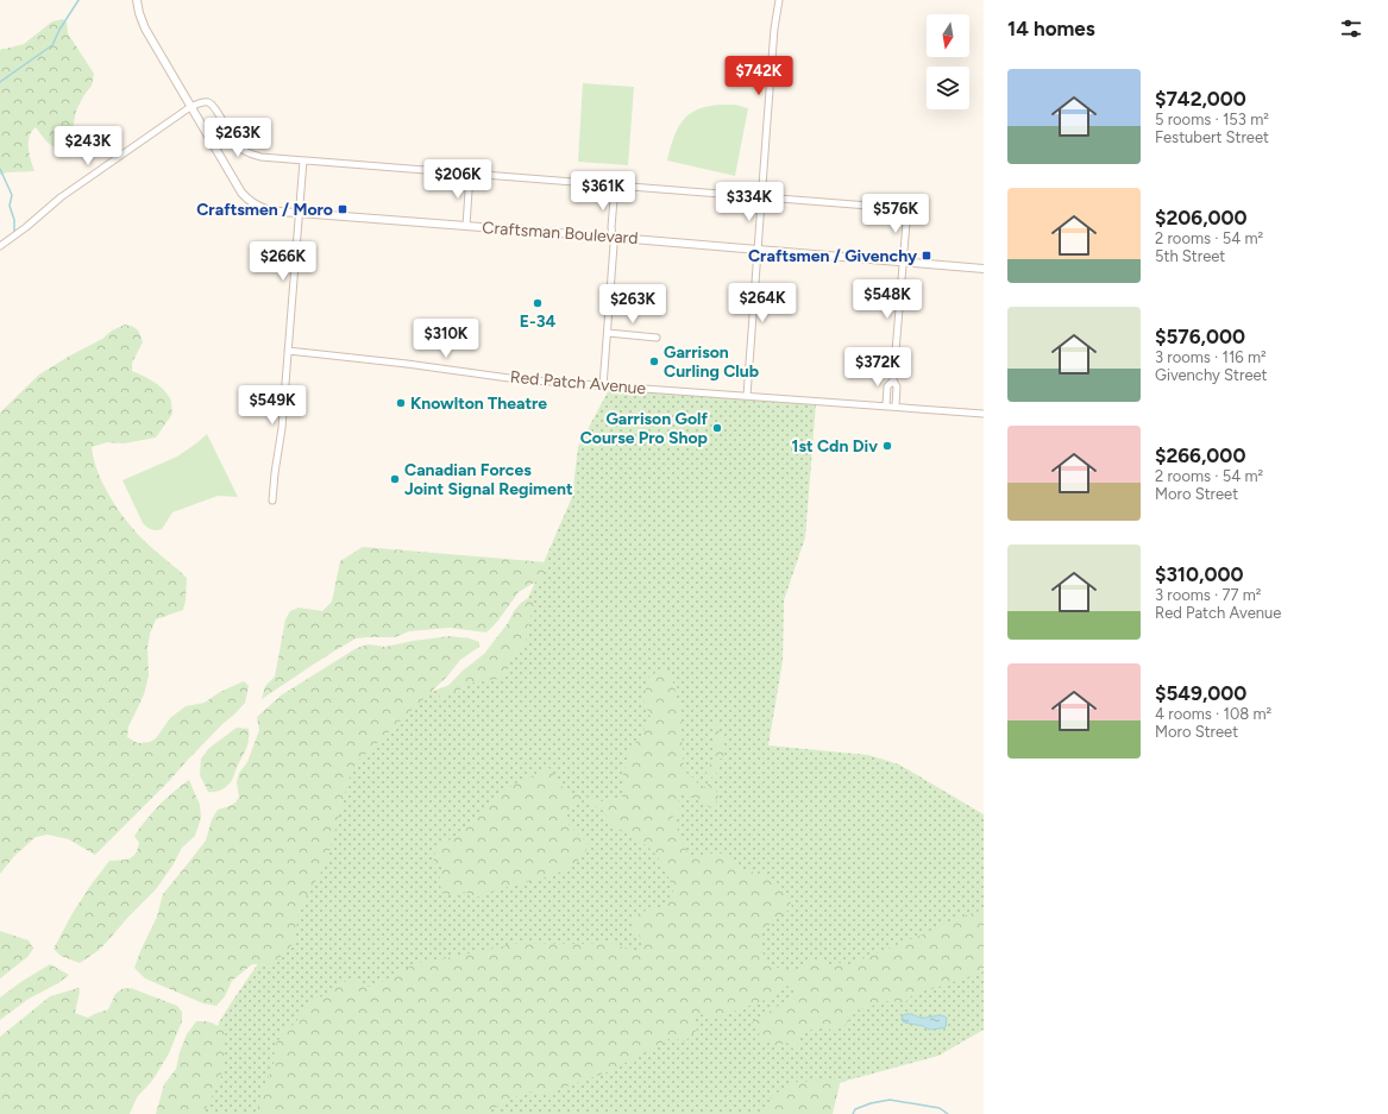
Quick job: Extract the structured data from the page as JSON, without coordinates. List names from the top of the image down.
{
  "streets": {
    "street": ["Craftsman Boulevard", "Red Patch Avenue"]
  },
  "places": {
    "transit": ["Craftsmen / Moro", "Craftsmen / Givenchy"],
    "other": [
      "E-34",
      "Garrison Curling Club",
      "Knowlton Theatre",
      "Garrison Golf Course Pro Shop",
      "1st Cdn Div",
      "Canadian Forces Joint Signal Regiment"
    ]
  },
  "north": "bottom",
  "page": {
    "heading": "14 homes",
    "price": [
      "$742K",
      "$263K",
      "$243K",
      "$206K",
      "$361K",
      "$334K",
      "$576K",
      "$266K",
      "$548K",
      "$264K",
      "$263K",
      "$310K",
      "$372K",
      "$549K"
    ],
    "list": [
      {
        "name": "$742,000",
        "note": "5 rooms · 153 m² · Festubert Street"
      },
      {
        "name": "$206,000",
        "note": "2 rooms · 54 m² · 5th Street"
      },
      {
        "name": "$576,000",
        "note": "3 rooms · 116 m² · Givenchy Street"
      },
      {
        "name": "$266,000",
        "note": "2 rooms · 54 m² · Moro Street"
      },
      {
        "name": "$310,000",
        "note": "3 rooms · 77 m² · Red Patch Avenue"
      },
      {
        "name": "$549,000",
        "note": "4 rooms · 108 m² · Moro Street"
      }
    ]
  }
}
